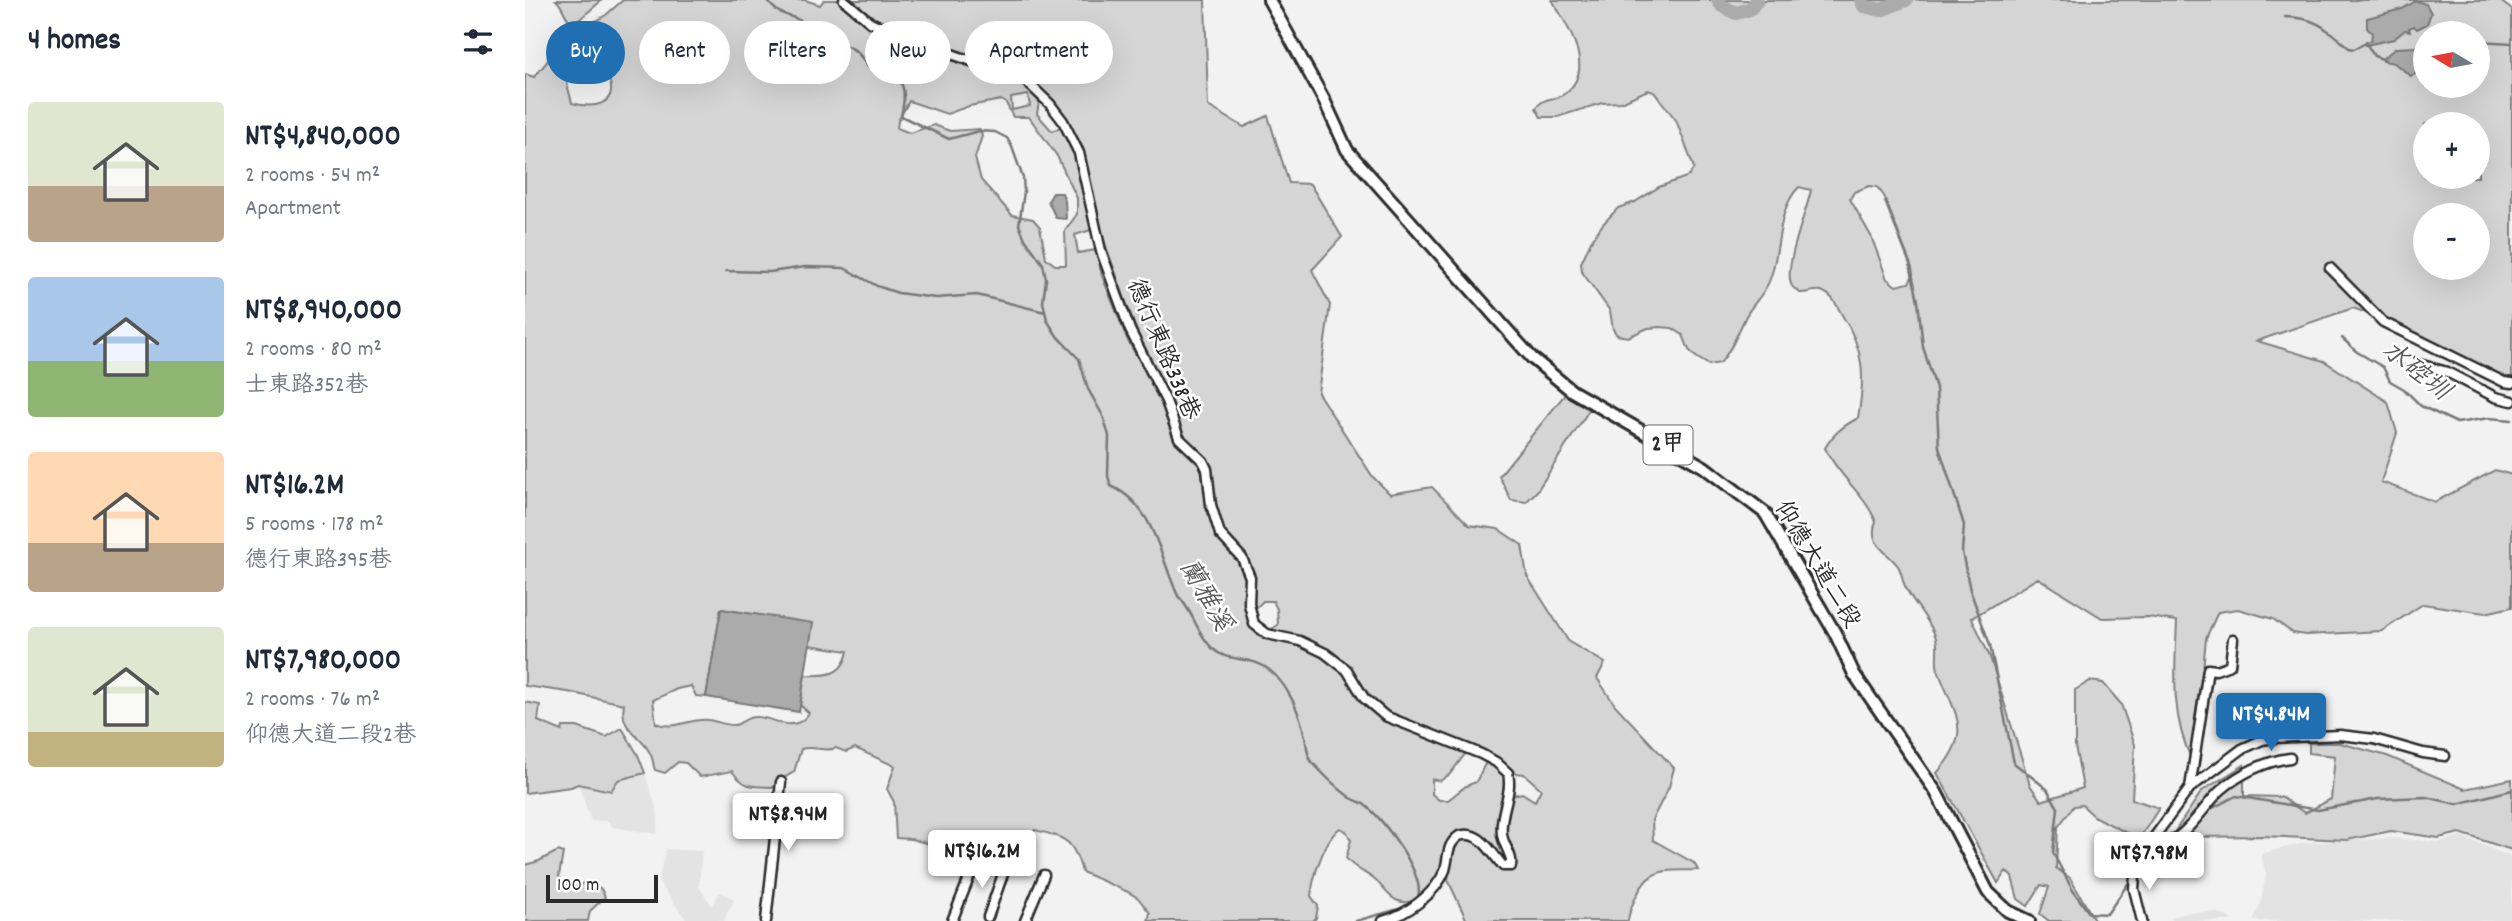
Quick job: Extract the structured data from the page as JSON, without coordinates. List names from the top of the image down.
{
  "streets": {
    "main road": ["2甲", "仰德大道二段"],
    "street": ["德行東路338巷"]
  },
  "water": ["水硿圳", "蘭雅溪"],
  "scale_bar": "100 m",
  "north": "left",
  "page": {
    "heading": "4 homes",
    "map_buttons": ["+", "−"],
    "chip": [
      "Buy",
      "Rent",
      "Filters",
      "New",
      "Apartment"
    ],
    "list": [
      {
        "name": "NT$4,840,000",
        "note": "2 rooms · 54 m² · Apartment"
      },
      {
        "name": "NT$8,940,000",
        "note": "2 rooms · 80 m² · 士東路352巷"
      },
      {
        "name": "NT$16.2M",
        "note": "5 rooms · 178 m² · 德行東路395巷"
      },
      {
        "name": "NT$7,980,000",
        "note": "2 rooms · 76 m² · 仰德大道二段2巷"
      }
    ],
    "price": [
      "NT$4.84M",
      "NT$8.94M",
      "NT$16.2M",
      "NT$7.98M"
    ],
    "scale": "100 m"
  }
}
